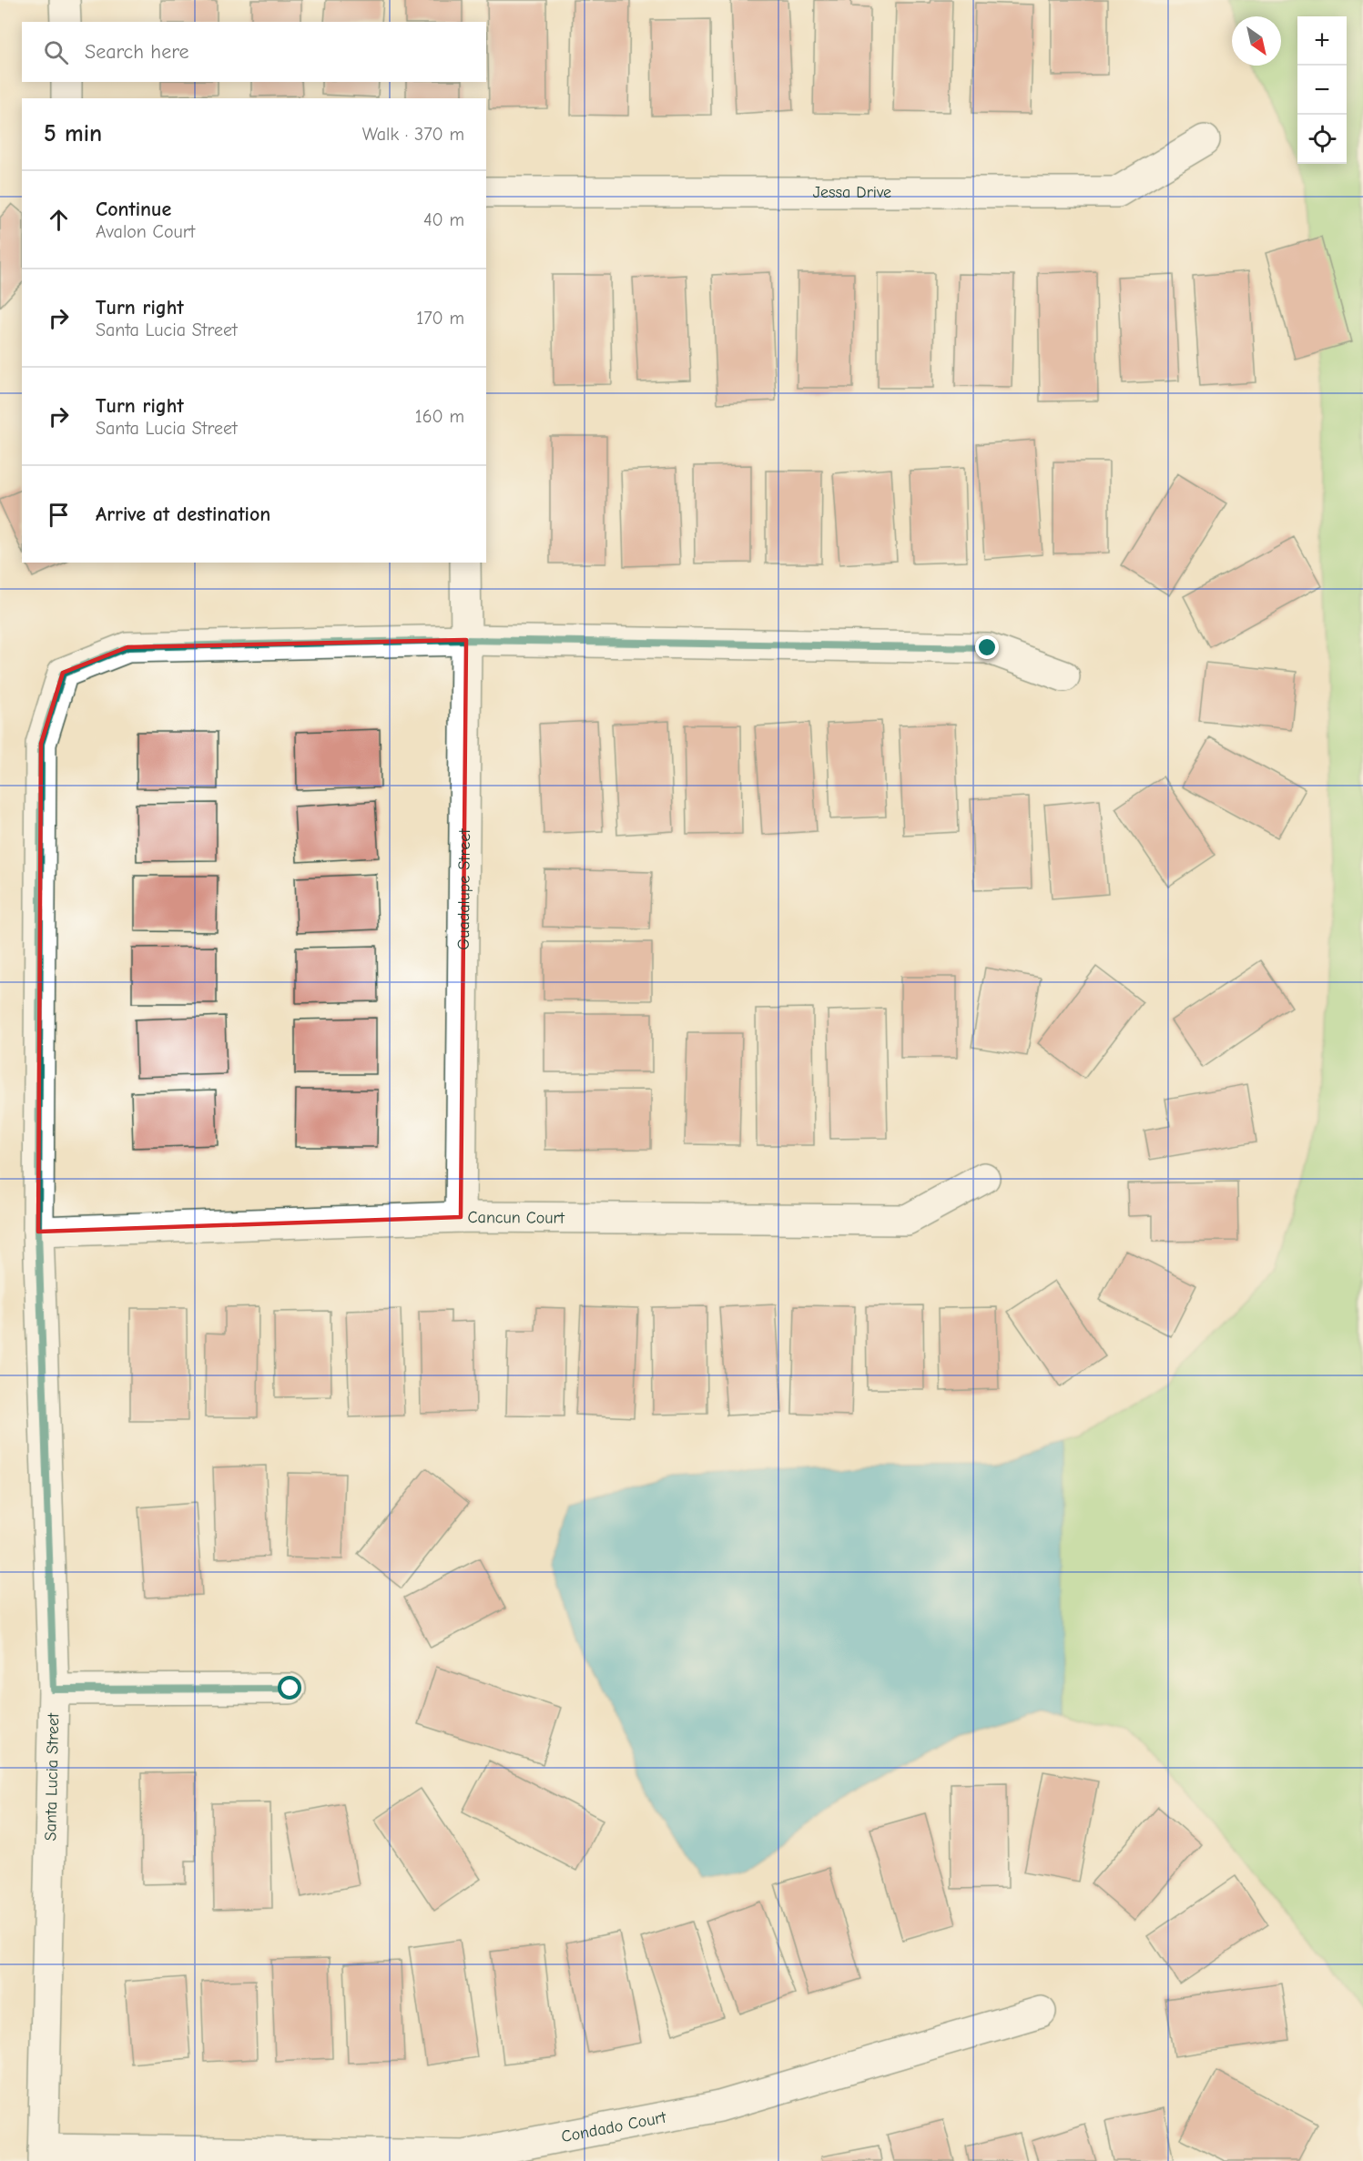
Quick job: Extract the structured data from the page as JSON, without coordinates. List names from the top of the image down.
{
  "streets": {
    "street": [
      "Jessa Drive",
      "Guadalupe Street",
      "Cancun Court",
      "Santa Lucia Street",
      "Condado Court"
    ]
  },
  "crossings": [
    ["Guadalupe Street", "Cancun Court"],
    ["Guadalupe Street", "Santa Lucia Street"],
    ["Cancun Court", "Santa Lucia Street"],
    ["Santa Lucia Street", "Condado Court"]
  ],
  "north": "bottom right",
  "page": {
    "map_buttons": ["+", "−"],
    "search": "Search here",
    "heading": ["5 min", "Walk · 370 m"],
    "list": [
      ["Continue", "Avalon Court", "40 m"],
      ["Turn right", "Santa Lucia Street", "170 m"],
      ["Turn right", "Santa Lucia Street", "160 m"],
      "Arrive at destination"
    ]
  }
}
